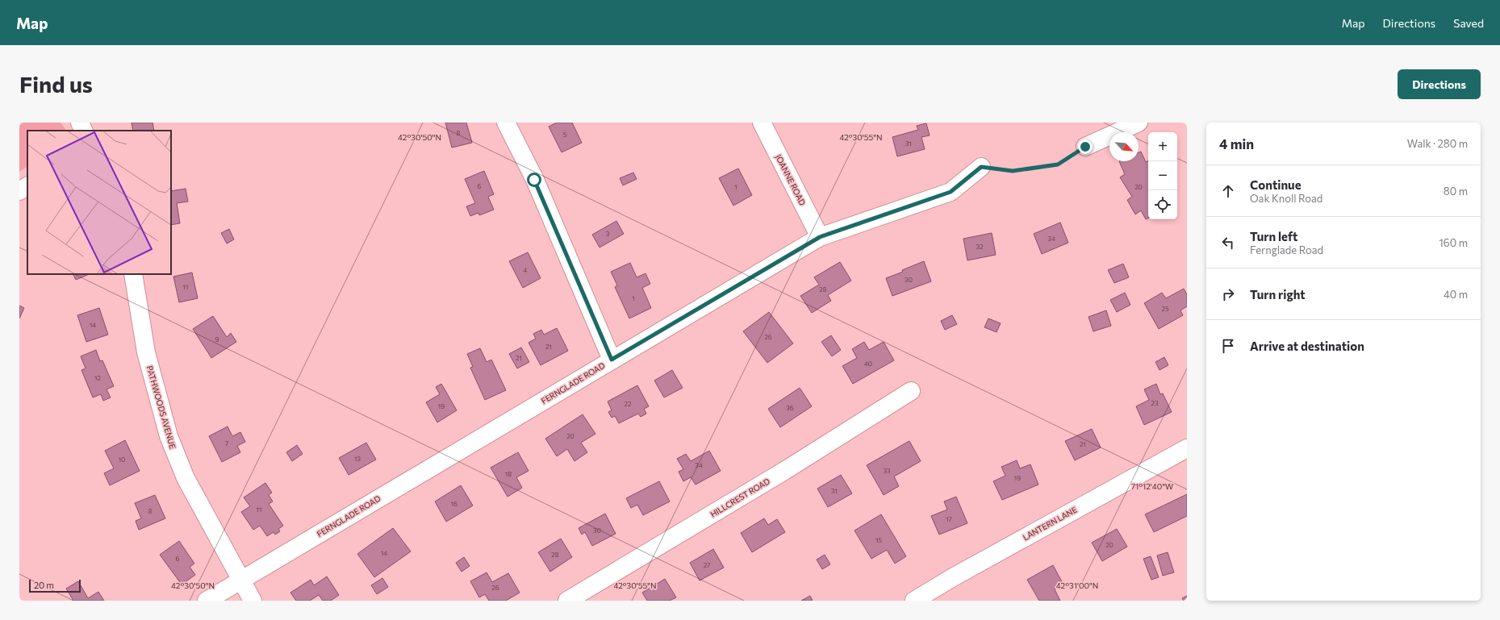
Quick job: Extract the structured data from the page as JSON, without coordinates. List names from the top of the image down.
{
  "streets": {
    "street": [
      "JOANNE ROAD",
      "FERNGLADE ROAD",
      "PATHWOODS AVENUE",
      "HILLCREST ROAD",
      "LANTERN LANE"
    ]
  },
  "crossings": [
    ["JOANNE ROAD", "FERNGLADE ROAD"],
    ["FERNGLADE ROAD", "PATHWOODS AVENUE"]
  ],
  "house_numbers": [
    "8",
    "5",
    "31",
    "6",
    "1",
    "20",
    "3",
    "34",
    "32",
    "4",
    "30",
    "11",
    "28",
    "1",
    "25",
    "14",
    "26",
    "9",
    "21",
    "21",
    "40",
    "12",
    "23",
    "22",
    "19",
    "36",
    "20",
    "7",
    "21",
    "13",
    "10",
    "34",
    "33",
    "18",
    "19",
    "31",
    "16",
    "11",
    "8",
    "17",
    "30",
    "15",
    "20",
    "14",
    "28",
    "6",
    "27",
    "26"
  ],
  "scale_bar": "20 m",
  "north": "bottom right",
  "page": {
    "header": "Map",
    "nav": ["Map", "Directions", "Saved"],
    "buttons": "Directions",
    "title": "Find us",
    "heading": ["4 min", "Walk · 280 m"],
    "map_buttons": ["+", "−"],
    "list": [
      ["Continue", "Oak Knoll Road", "80 m"],
      ["Turn left", "Fernglade Road", "160 m"],
      ["Turn right", "40 m"],
      "Arrive at destination"
    ],
    "scale": "20 m"
  },
  "coordinates": [
    "42°30'50\"N",
    "42°30'55\"N",
    "71°12'40\"W",
    "42°31'00\"N"
  ]
}
